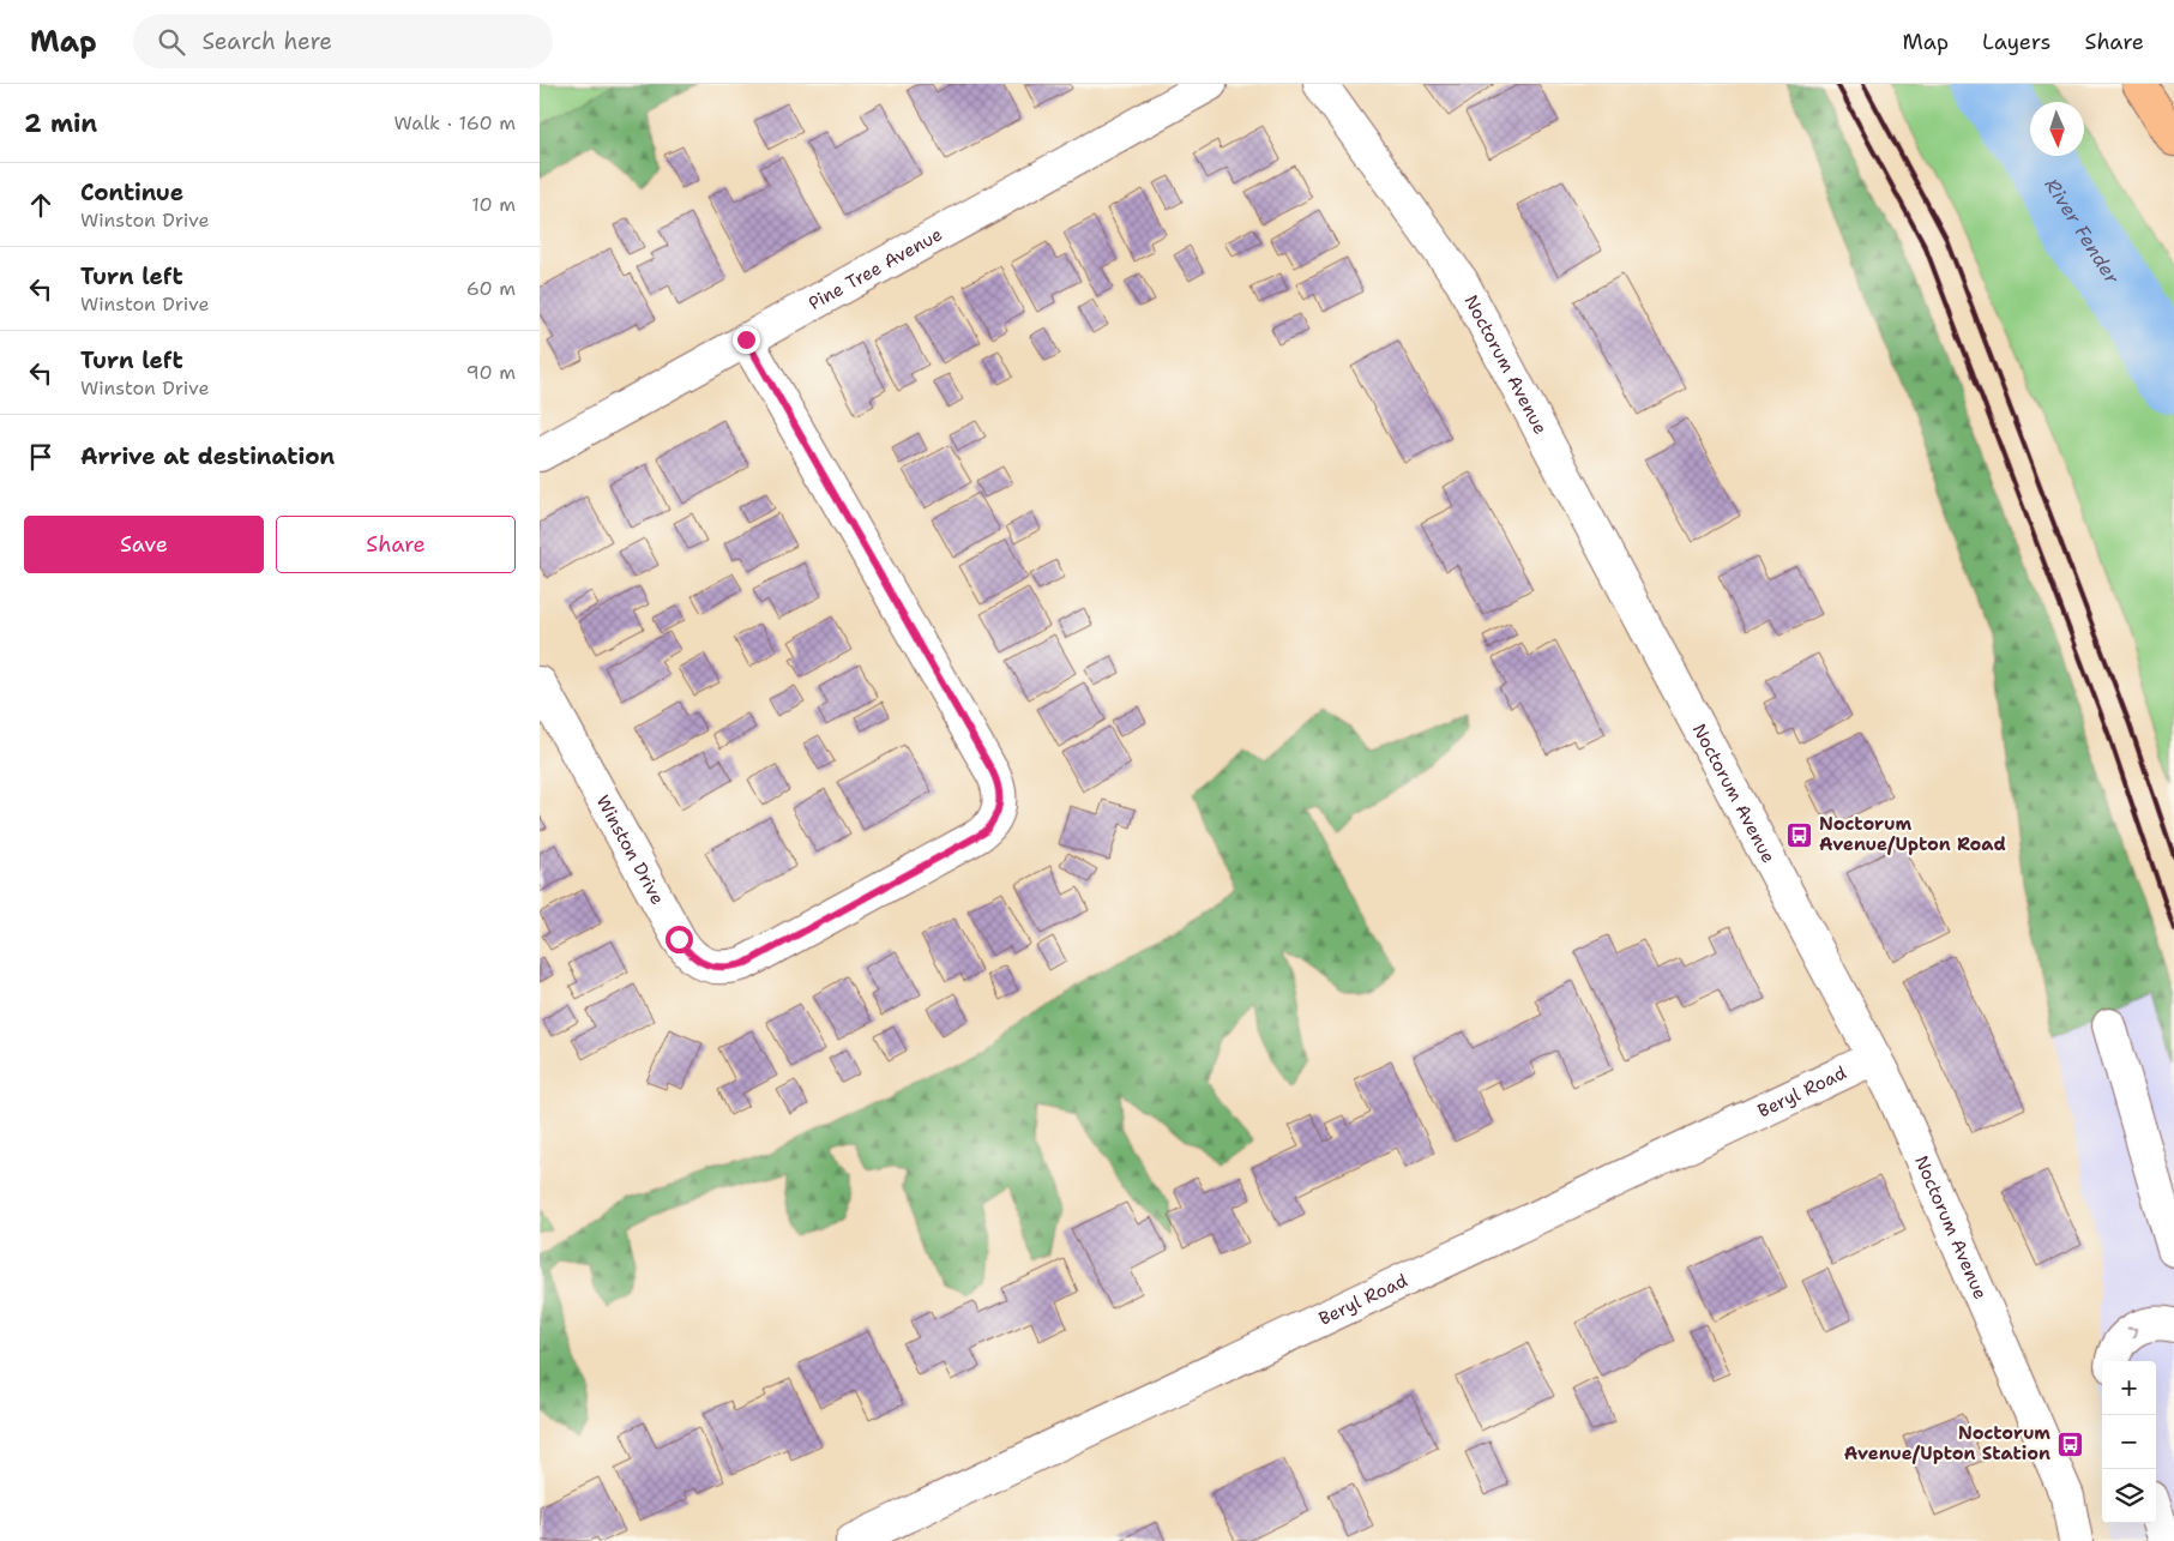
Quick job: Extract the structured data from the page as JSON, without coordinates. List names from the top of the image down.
{
  "streets": {
    "street": [
      "Pine Tree Avenue",
      "Noctorum Avenue",
      "Winston Drive",
      "Beryl Road"
    ]
  },
  "crossings": [
    ["Pine Tree Avenue", "Winston Drive"],
    ["Noctorum Avenue", "Beryl Road"]
  ],
  "water": ["River Fender"],
  "places": {
    "bus stop": ["Noctorum Avenue/Upton Road", "Noctorum Avenue/Upton Station"]
  },
  "north": "bottom",
  "page": {
    "header": "Map",
    "search": "Search here",
    "nav": ["Map", "Layers", "Share"],
    "heading": ["2 min", "Walk · 160 m"],
    "list": [
      ["Continue", "Winston Drive", "10 m"],
      ["Turn left", "Winston Drive", "60 m"],
      ["Turn left", "Winston Drive", "90 m"],
      "Arrive at destination"
    ],
    "buttons": ["Save", "Share"],
    "map_buttons": ["+", "−"]
  }
}
